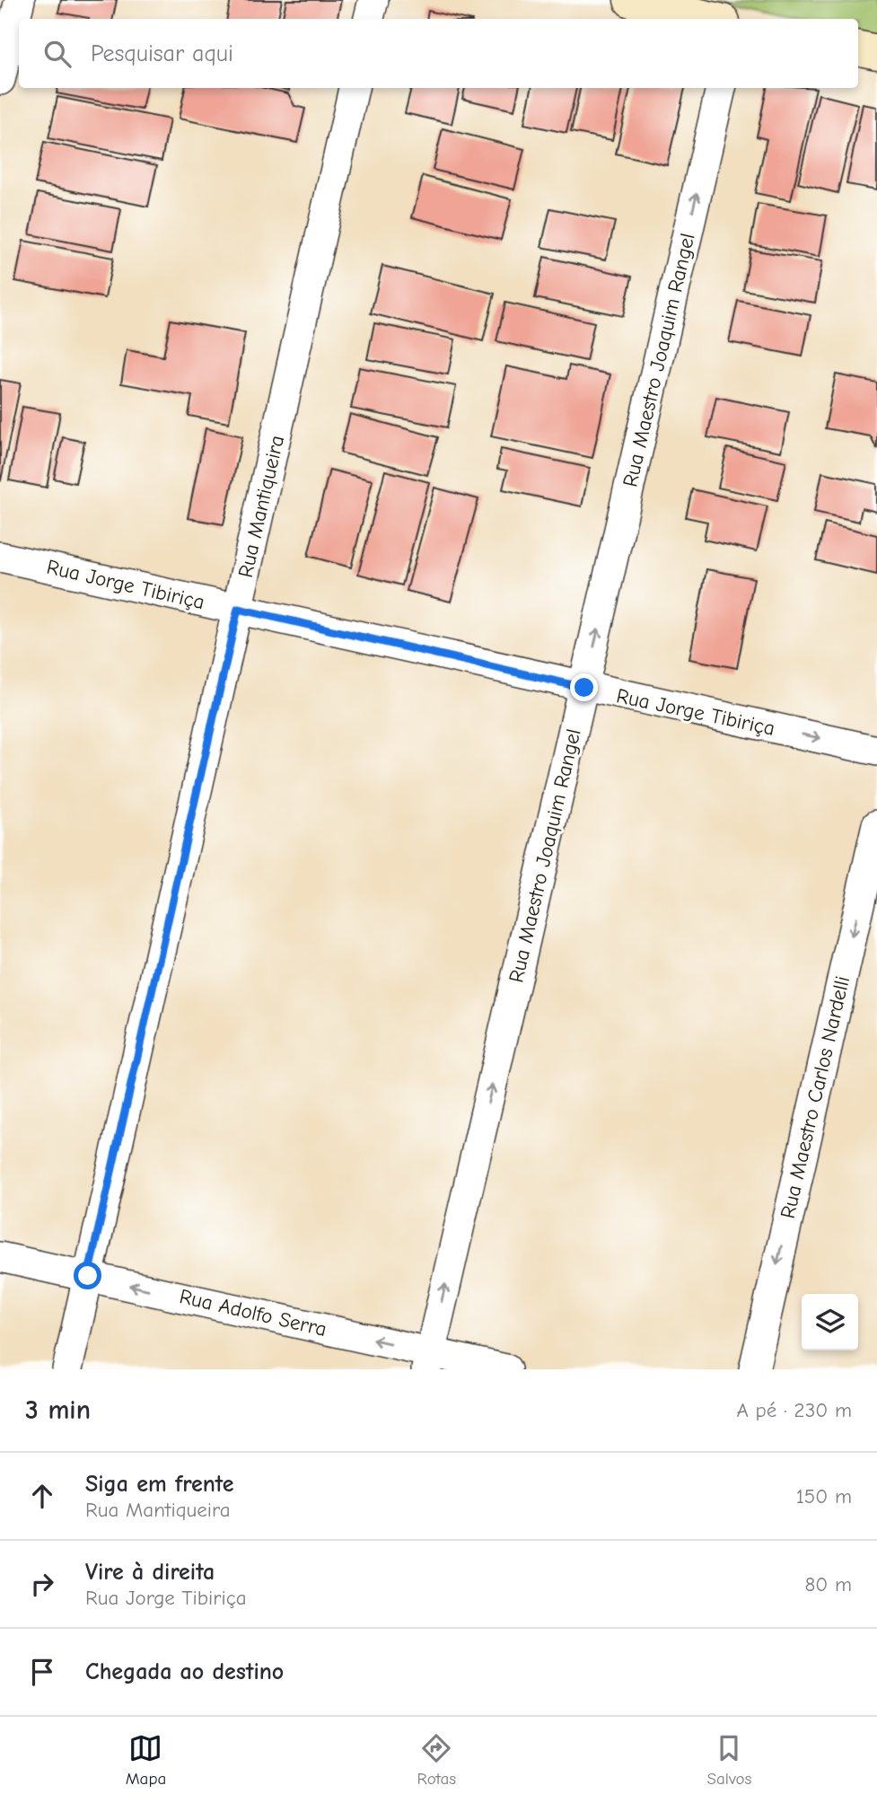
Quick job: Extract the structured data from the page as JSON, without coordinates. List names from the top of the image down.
{
  "streets": {
    "street": [
      "Rua Maestro Joaquim Rangel",
      "Rua Mantiqueira",
      "Rua Jorge Tibiriça",
      "Rua Maestro Carlos Nardelli",
      "Rua Adolfo Serra"
    ]
  },
  "crossings": [
    ["Rua Maestro Joaquim Rangel", "Rua Jorge Tibiriça"],
    ["Rua Maestro Joaquim Rangel", "Rua Adolfo Serra"],
    ["Rua Mantiqueira", "Rua Jorge Tibiriça"],
    ["Rua Mantiqueira", "Rua Adolfo Serra"]
  ],
  "one_way": ["Rua Maestro Joaquim Rangel", "Rua Maestro Carlos Nardelli", "Rua Adolfo Serra"],
  "page": {
    "search": "Pesquisar aqui",
    "heading": ["3 min", "A pé · 230 m"],
    "list": [
      ["Siga em frente", "Rua Mantiqueira", "150 m"],
      ["Vire à direita", "Rua Jorge Tibiriça", "80 m"],
      "Chegada ao destino"
    ],
    "nav": ["Mapa", "Rotas", "Salvos"]
  }
}
